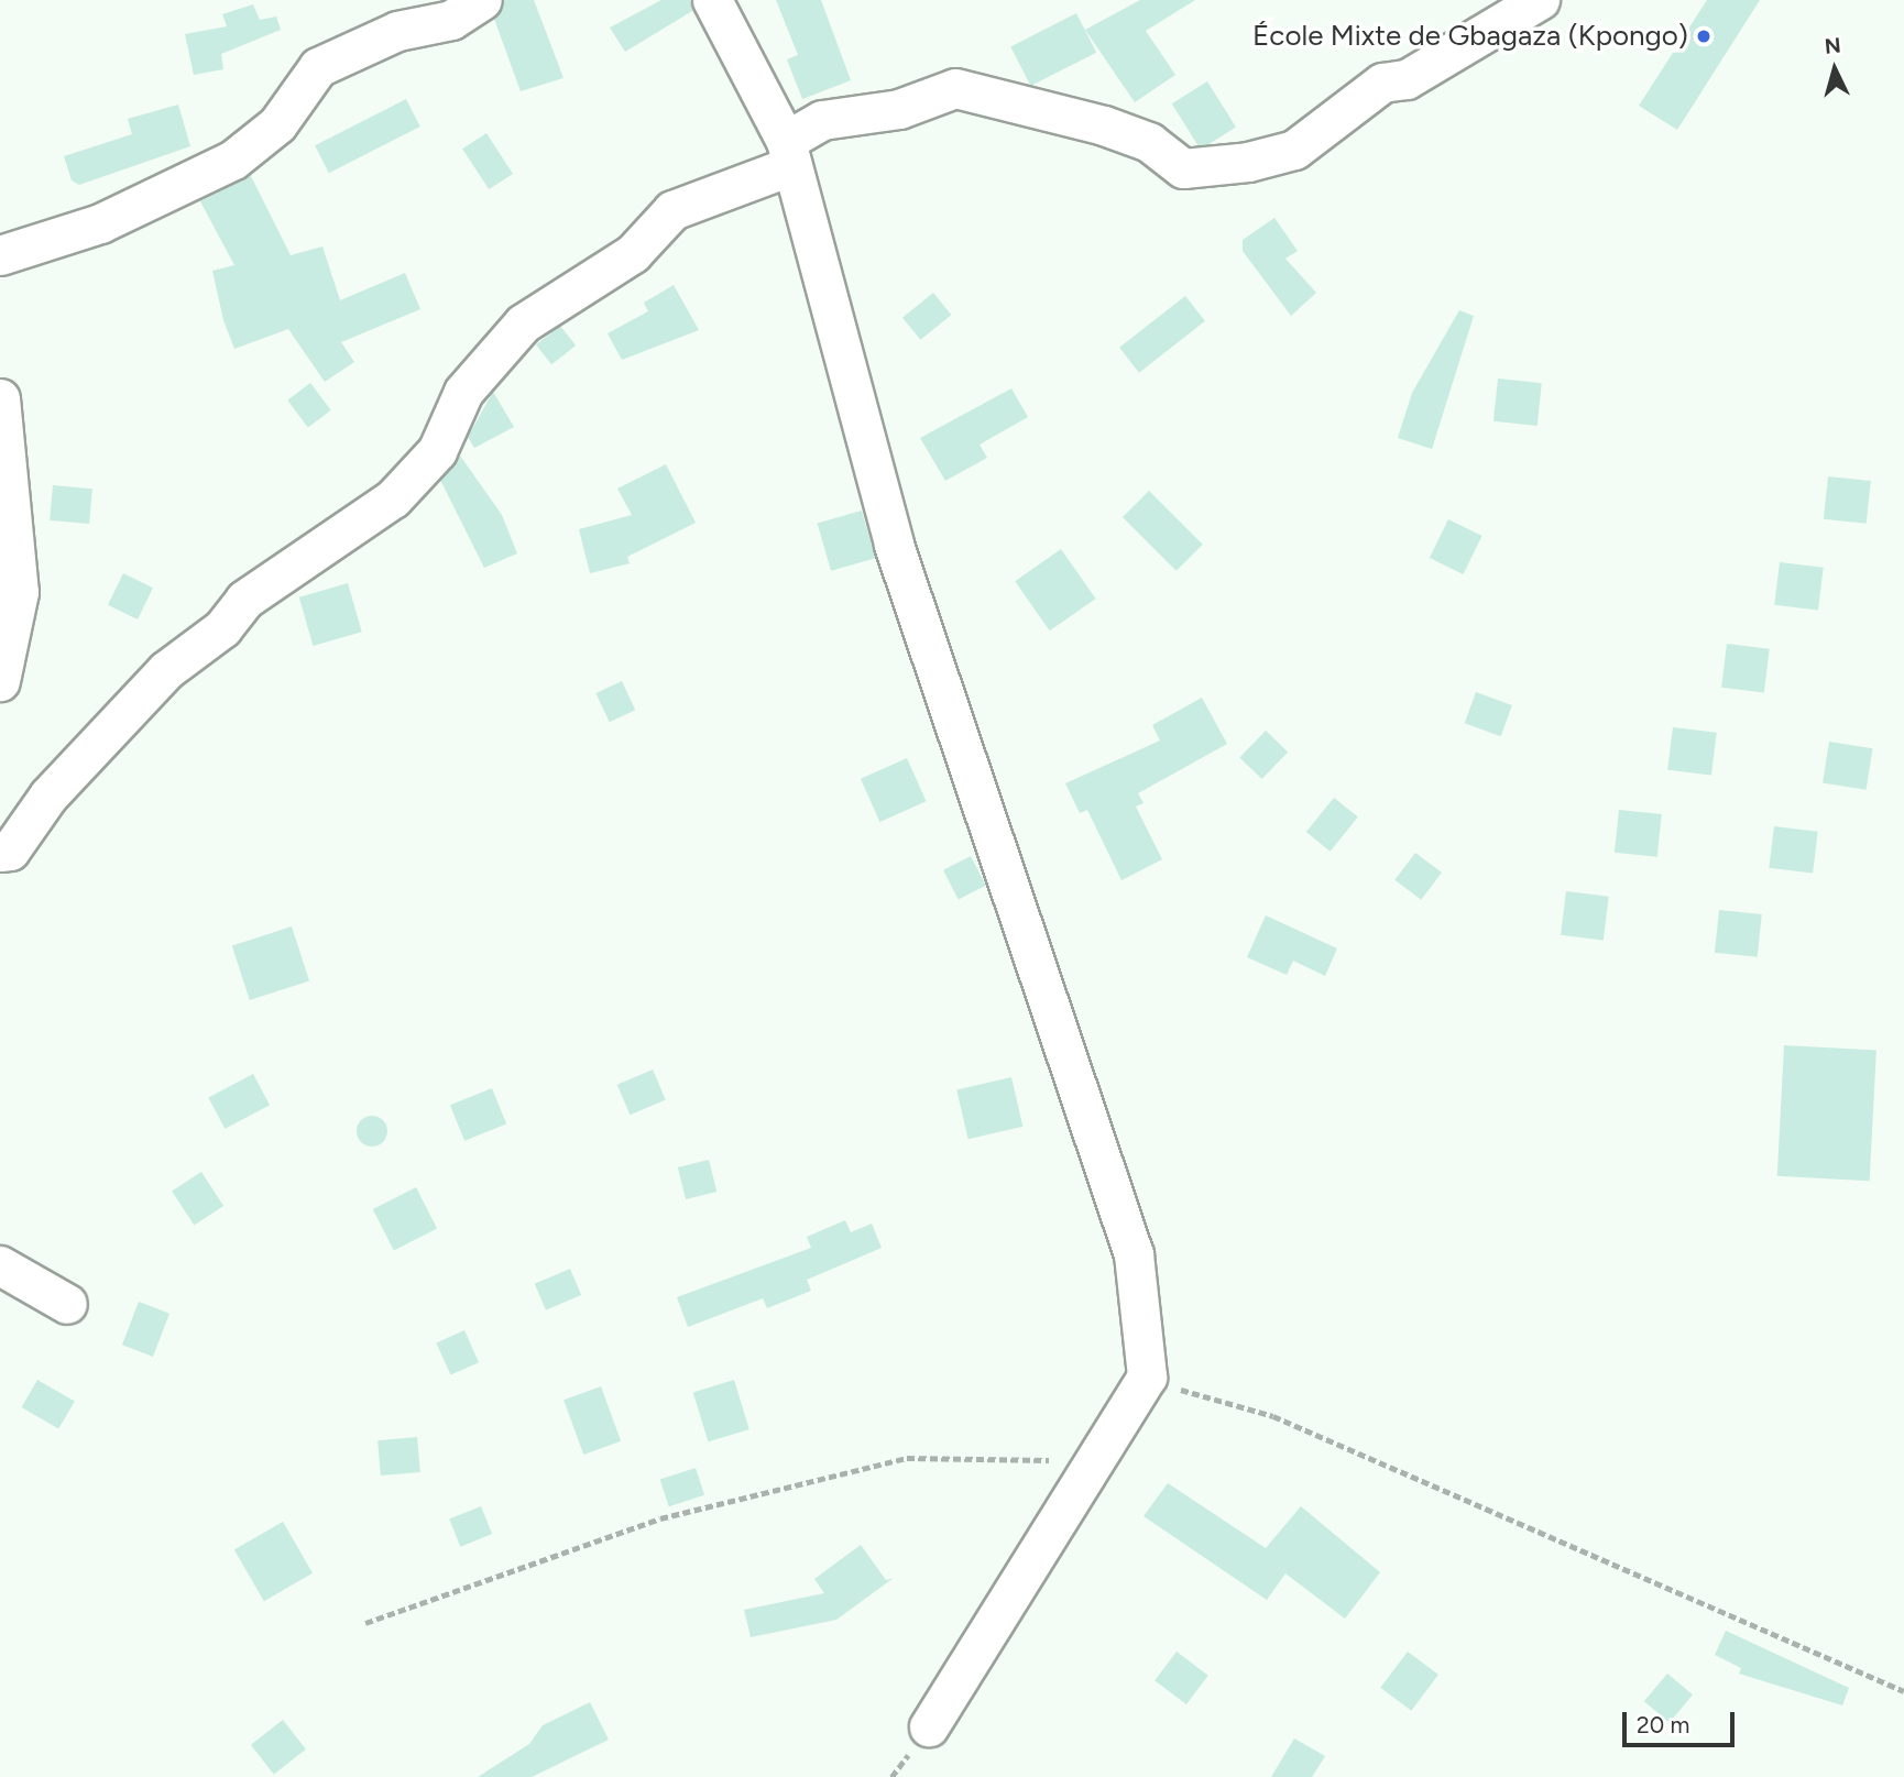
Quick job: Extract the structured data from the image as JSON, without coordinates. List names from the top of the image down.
{
  "places": ["École Mixte de Gbagaza (Kpongo)"],
  "scale_bar": "20 m",
  "north": "top"
}
